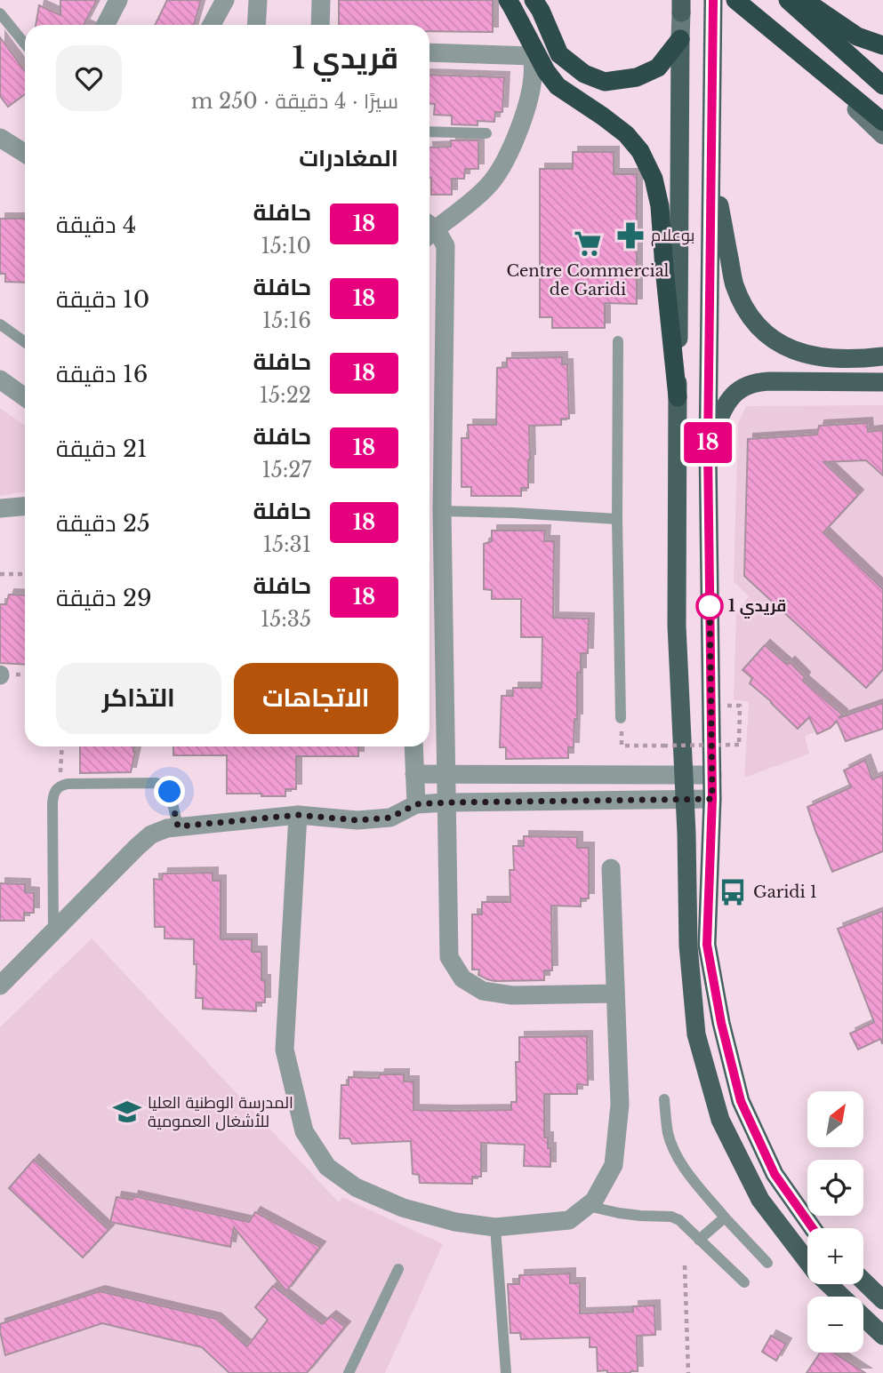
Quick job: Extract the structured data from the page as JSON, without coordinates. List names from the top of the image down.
{
  "places": {
    "pharmacy": ["بوعلام"],
    "supermarket": ["Centre Commercial de Garidi"],
    "other": ["قريدي 1"],
    "bus stop": ["Garidi 1"],
    "school or university": ["المدرسة الوطنية العليا للأشغال العمومية"]
  },
  "lines": ["bus line 18"],
  "north": "top right",
  "page": {
    "on_map": "18",
    "heading": [
      ["قريدي 1", "سيرًا · 4 دقيقة · 250 m"],
      "المغادرات"
    ],
    "list": [
      {
        "mark": "18",
        "name": "حافلة",
        "note": "15:10",
        "value": "4 دقيقة"
      },
      {
        "mark": "18",
        "name": "حافلة",
        "note": "15:16",
        "value": "10 دقيقة"
      },
      {
        "mark": "18",
        "name": "حافلة",
        "note": "15:22",
        "value": "16 دقيقة"
      },
      {
        "mark": "18",
        "name": "حافلة",
        "note": "15:27",
        "value": "21 دقيقة"
      },
      {
        "mark": "18",
        "name": "حافلة",
        "note": "15:31",
        "value": "25 دقيقة"
      },
      {
        "mark": "18",
        "name": "حافلة",
        "note": "15:35",
        "value": "29 دقيقة"
      }
    ],
    "buttons": ["الاتجاهات", "التذاكر"],
    "map_buttons": ["+", "−"]
  }
}
